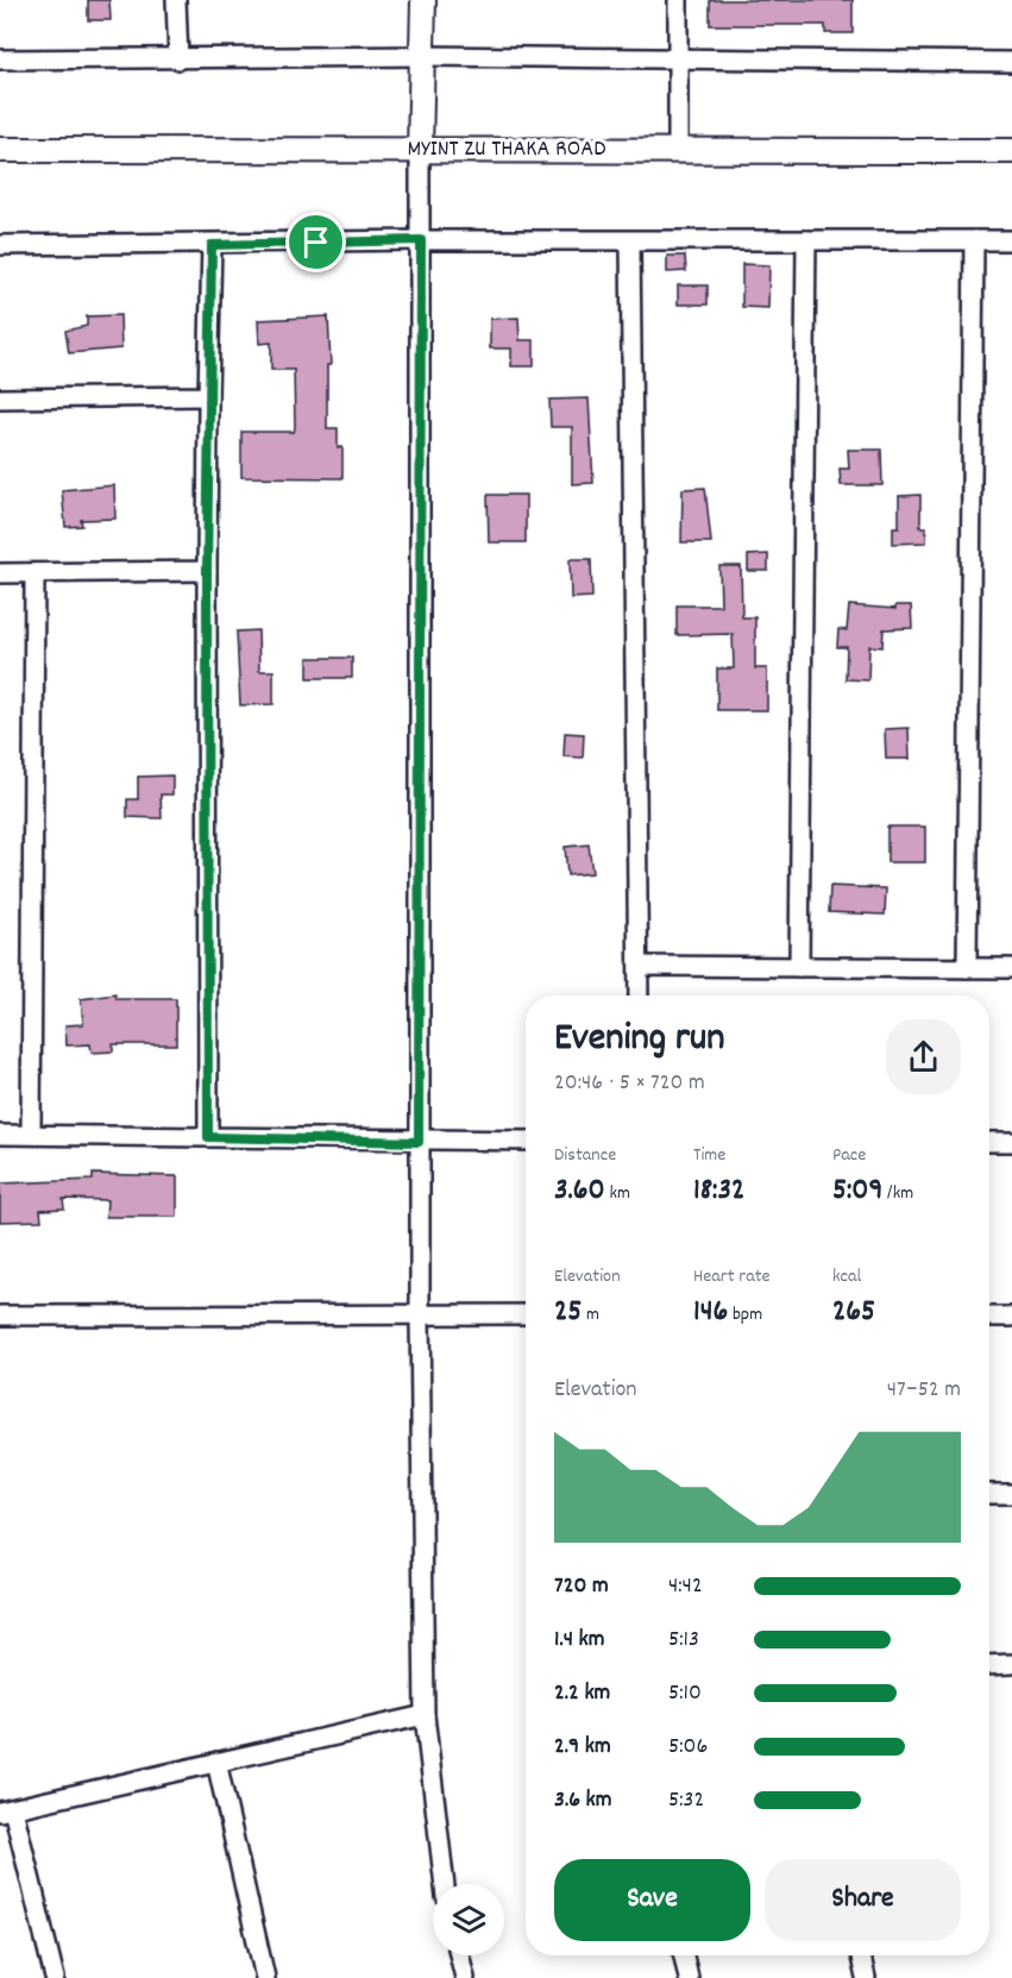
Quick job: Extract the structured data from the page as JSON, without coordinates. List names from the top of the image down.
{
  "streets": {
    "street": ["MYINT ZU THAKA ROAD"]
  },
  "page": {
    "heading": ["Evening run", "20:46 · 5 × 720 m"],
    "stats": [
      ["Distance", "3.60 km"],
      ["Time", "18:32"],
      ["Pace", "5:09 /km"],
      ["Elevation", "25 m"],
      ["Heart rate", "146 bpm"],
      ["kcal", "265"]
    ],
    "chart": ["Elevation", "47–52 m"],
    "list": [
      {
        "name": "720 m",
        "note": "4:42"
      },
      {
        "name": "1.4 km",
        "note": "5:13"
      },
      {
        "name": "2.2 km",
        "note": "5:10"
      },
      {
        "name": "2.9 km",
        "note": "5:06"
      },
      {
        "name": "3.6 km",
        "note": "5:32"
      }
    ],
    "buttons": ["Save", "Share"]
  }
}
